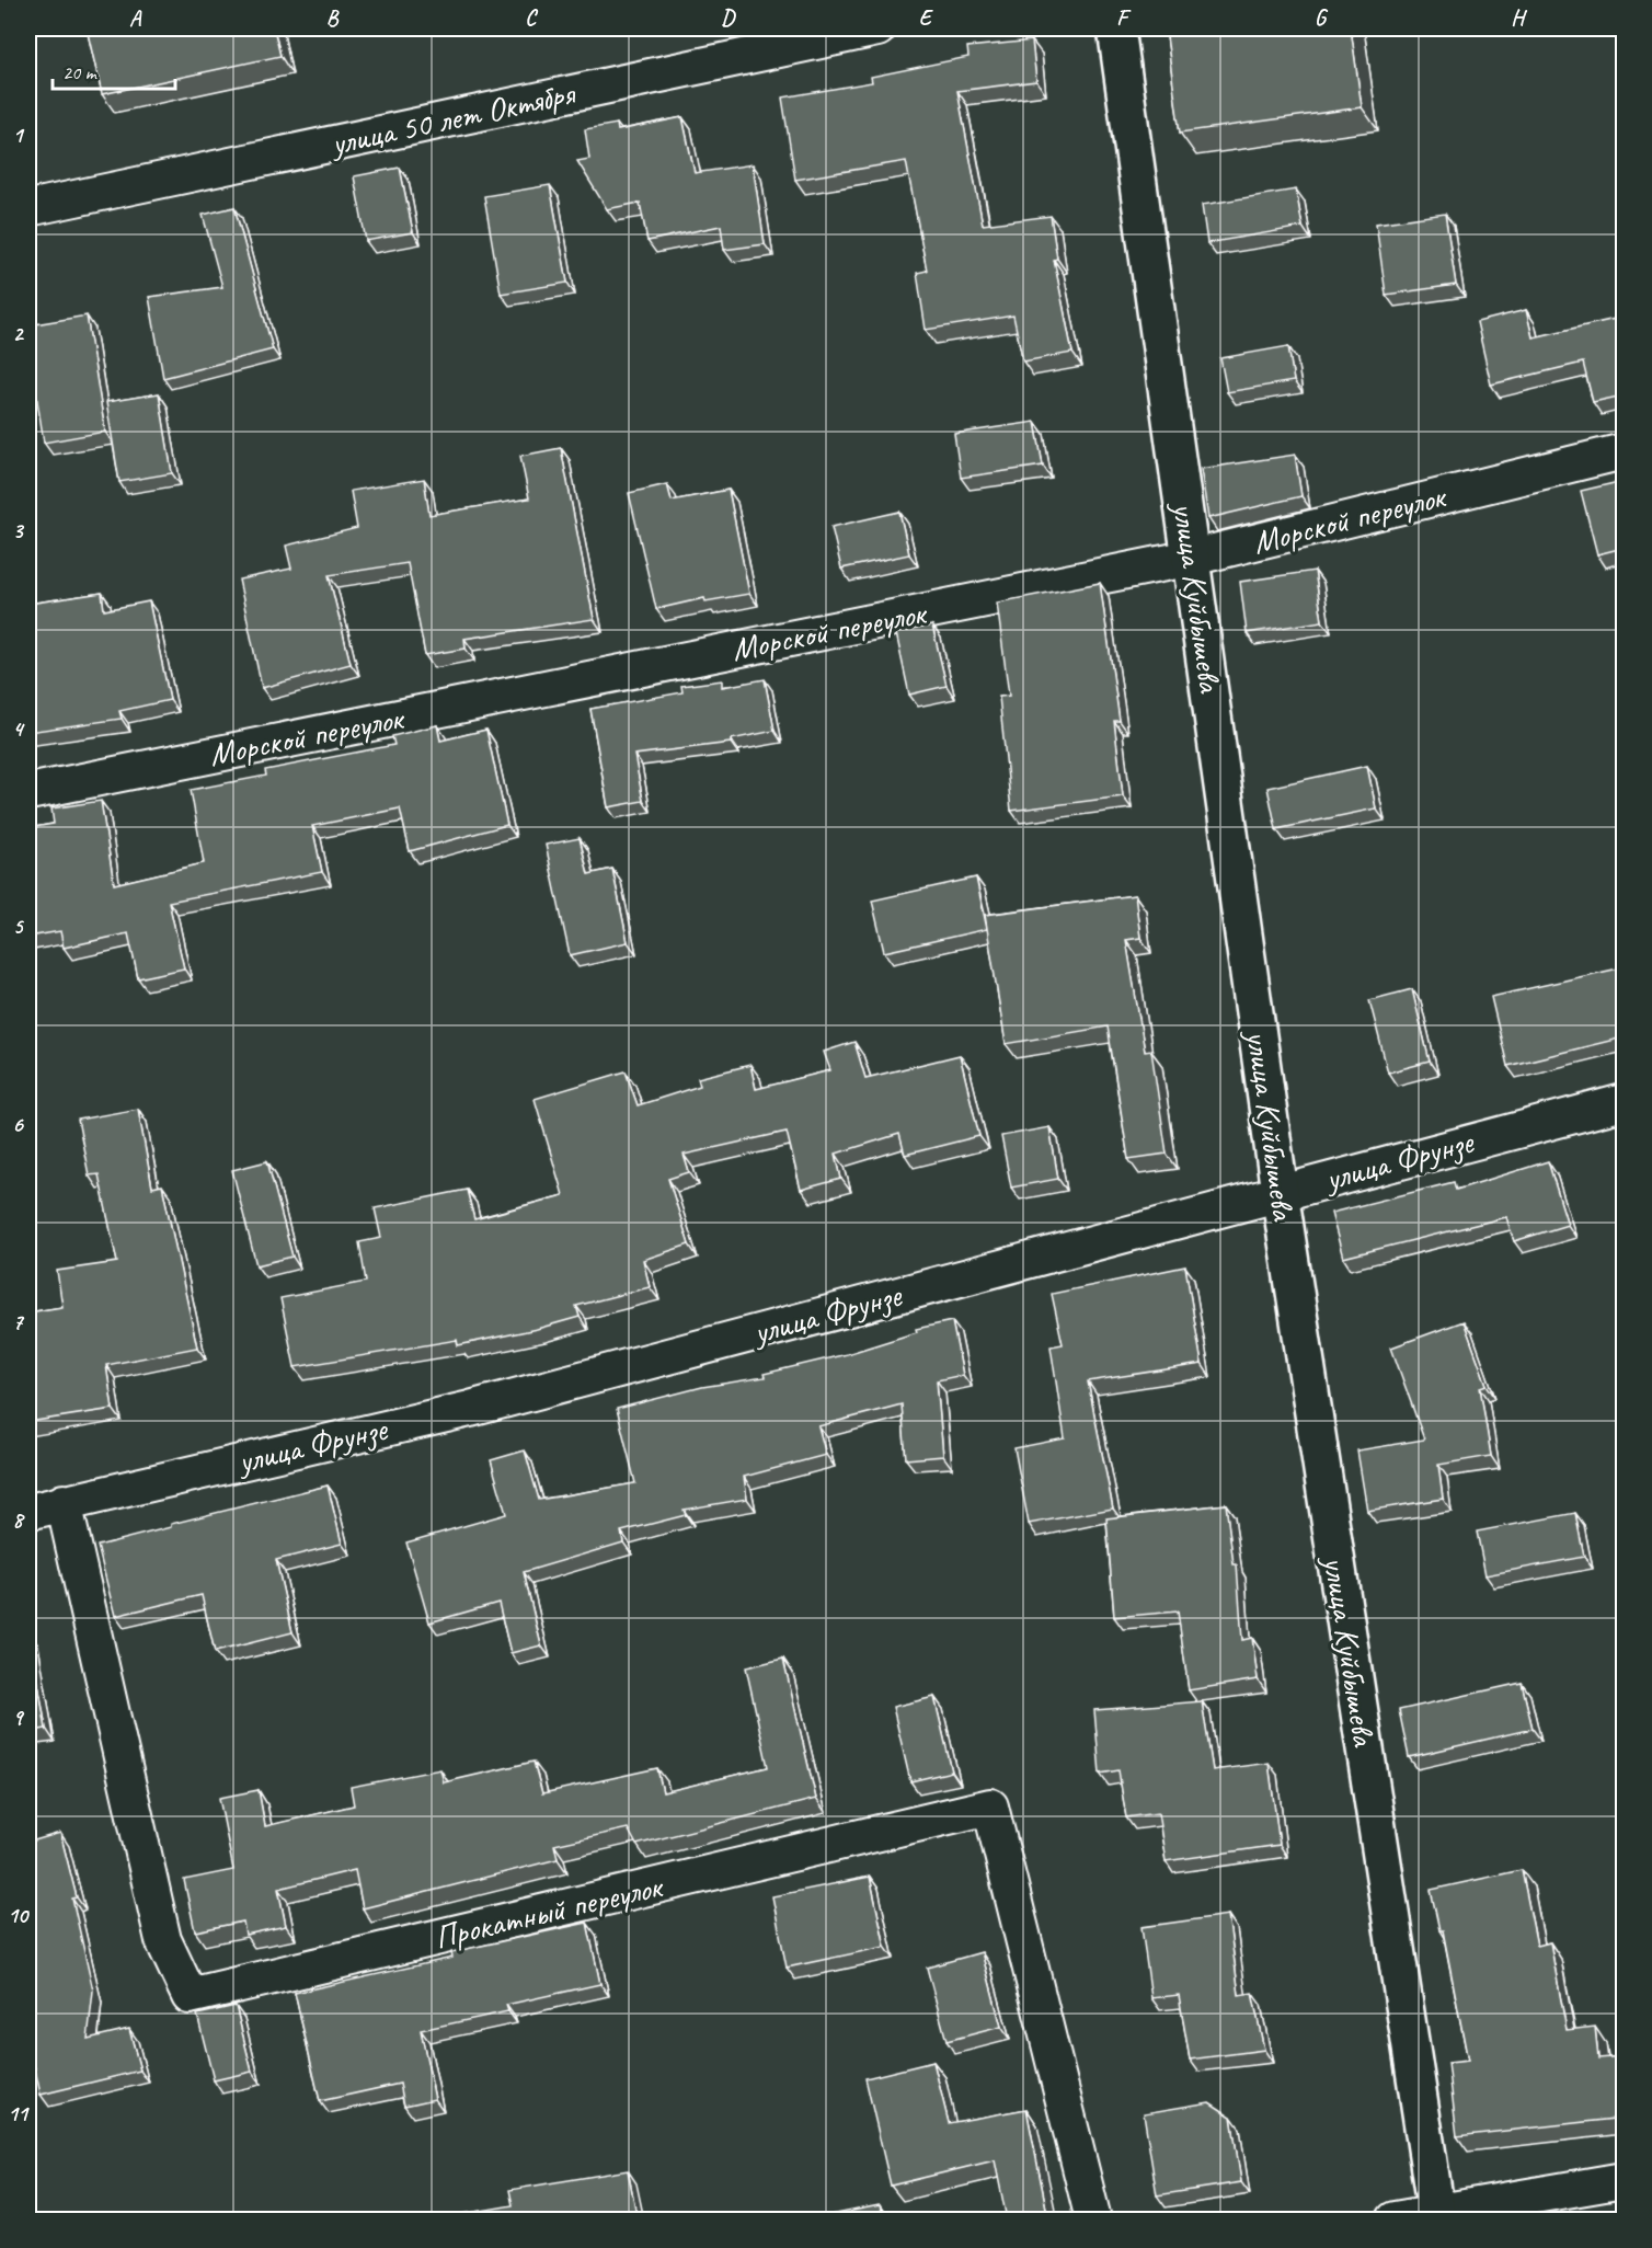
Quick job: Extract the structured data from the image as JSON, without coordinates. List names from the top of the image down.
{
  "streets": {
    "main road": ["улица Куйбышева"],
    "street": [
      "улица 50 лет Октября",
      "Морской переулок",
      "улица Фрунзе",
      "Прокатный переулок"
    ]
  },
  "crossings": [
    ["Морской переулок", "улица Куйбышева"],
    ["улица Куйбышева", "улица Фрунзе"],
    ["улица Фрунзе", "Прокатный переулок"]
  ],
  "scale_bar": "20 m",
  "grid": {
    "columns": [
      "A",
      "B",
      "C",
      "D",
      "E",
      "F",
      "G",
      "H"
    ],
    "rows": [
      "1",
      "2",
      "3",
      "4",
      "5",
      "6",
      "7",
      "8",
      "9",
      "10",
      "11"
    ]
  }
}
